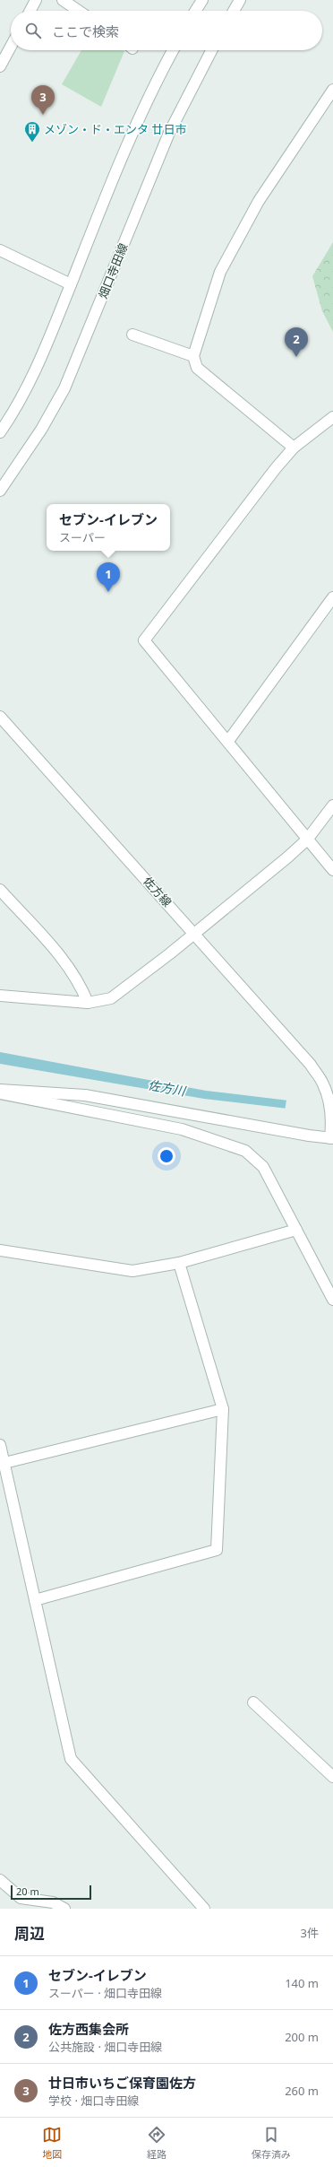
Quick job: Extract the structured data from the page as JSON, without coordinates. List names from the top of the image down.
{
  "streets": {
    "street": ["畑口寺田線", "佐方線"]
  },
  "water": ["佐方川"],
  "places": {
    "building": ["メゾン・ド・エンタ 廿日市"]
  },
  "scale_bar": "20 m",
  "page": {
    "search": "ここで検索",
    "pins": ["3", "2", "1"],
    "popup": ["セブン-イレブン", "スーパー"],
    "scale": "20 m",
    "heading": ["周辺", "3件"],
    "list": [
      {
        "mark": "1",
        "name": "セブン-イレブン",
        "note": "スーパー · 畑口寺田線",
        "value": "140 m"
      },
      {
        "mark": "2",
        "name": "佐方西集会所",
        "note": "公共施設 · 畑口寺田線",
        "value": "200 m"
      },
      {
        "mark": "3",
        "name": "廿日市いちご保育園佐方",
        "note": "学校 · 畑口寺田線",
        "value": "260 m"
      }
    ],
    "nav": ["地図", "経路", "保存済み"]
  }
}
